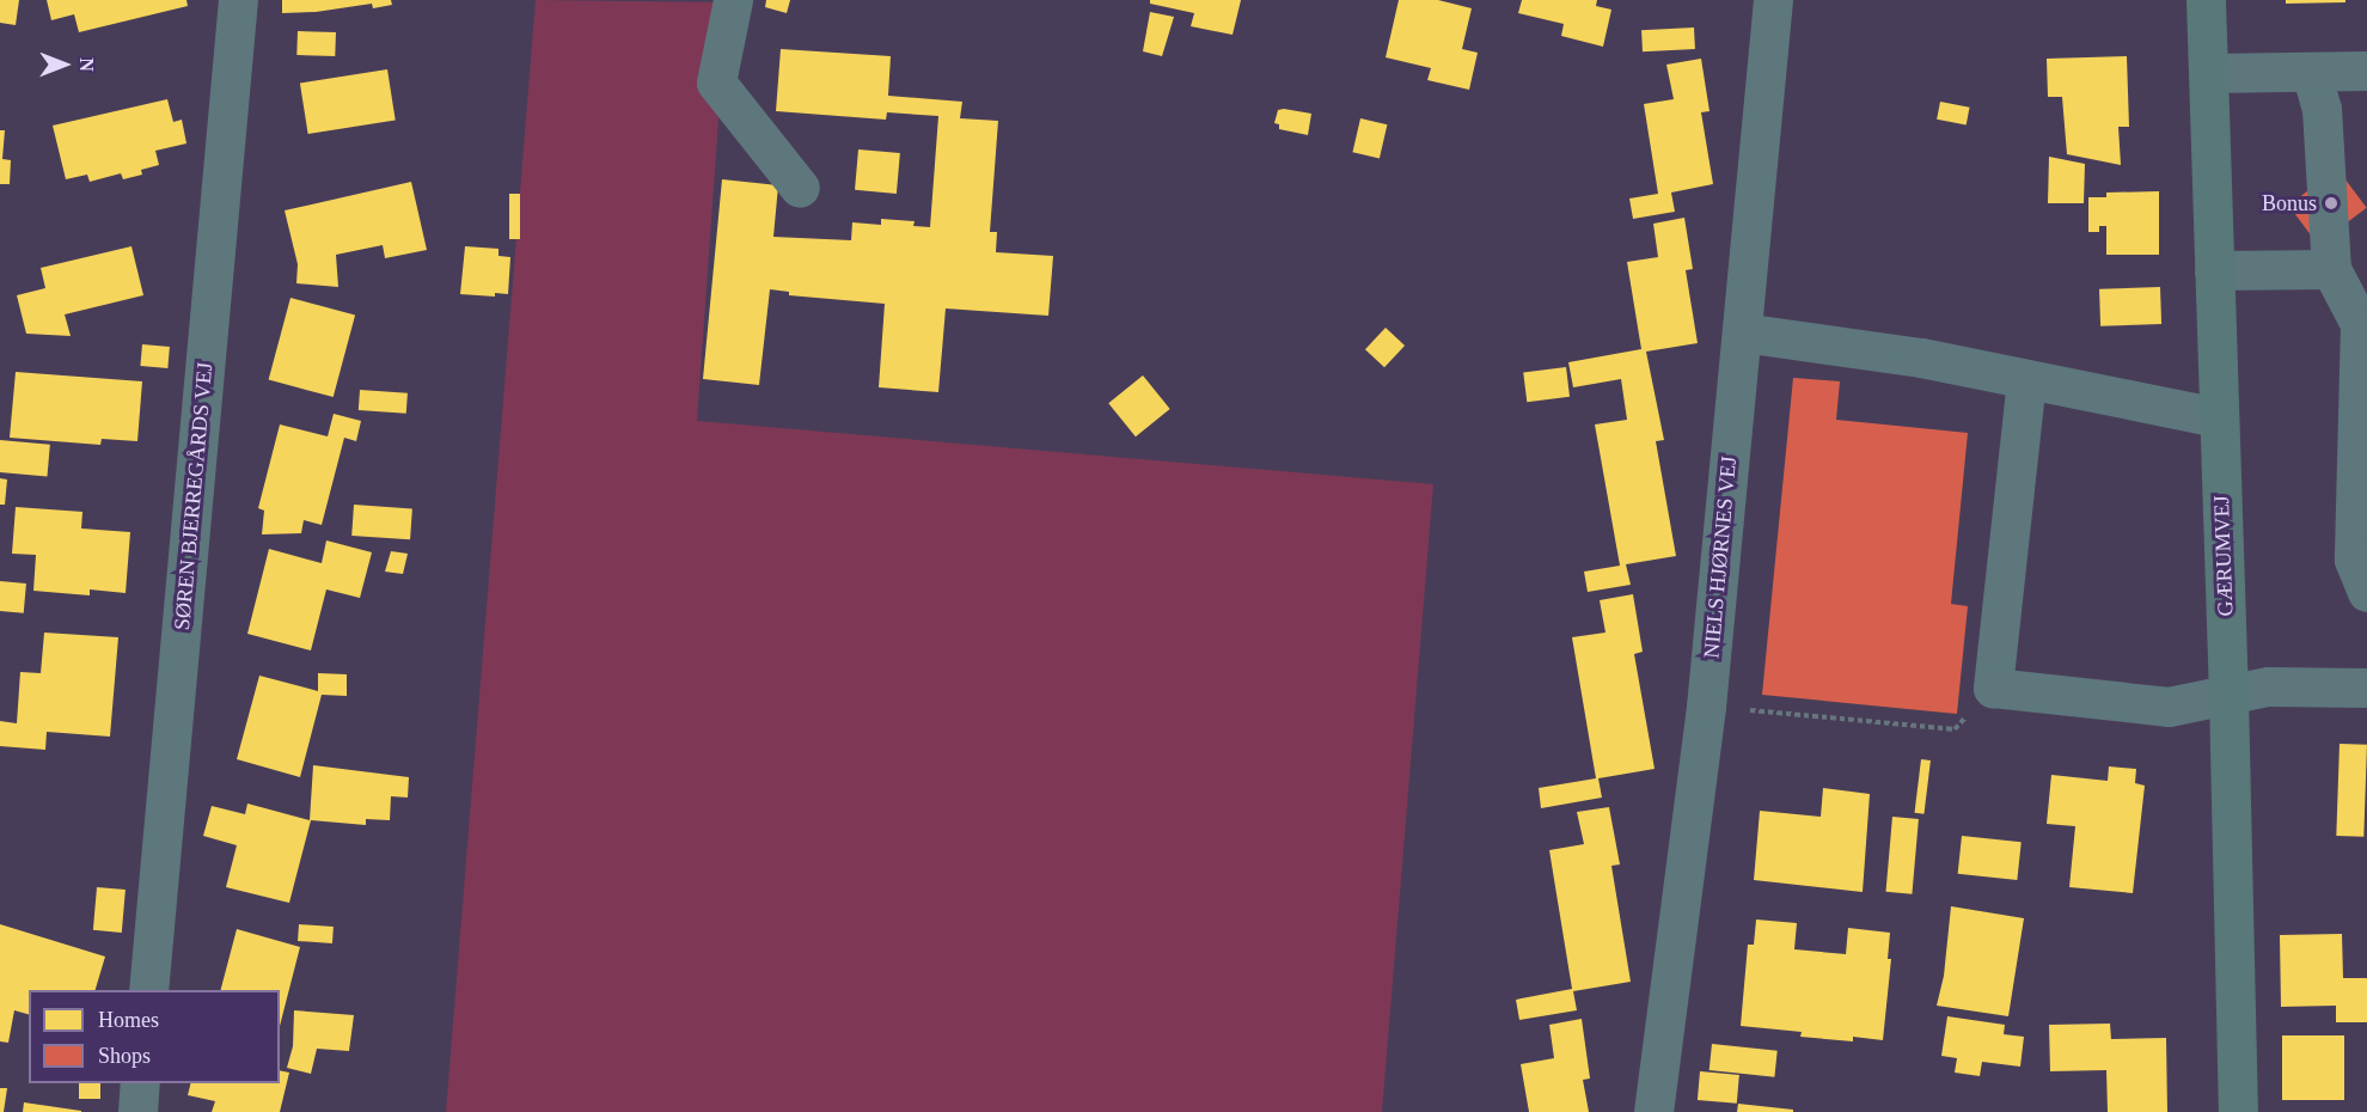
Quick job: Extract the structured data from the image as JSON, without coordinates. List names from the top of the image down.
{
  "streets": {
    "main road": ["GÆRUMVEJ"],
    "street": ["SØREN BJERREGÅRDS VEJ", "NIELS HJØRNES VEJ"]
  },
  "places": ["Bonus"],
  "legend": ["Homes", "Shops"],
  "north": "right"
}
